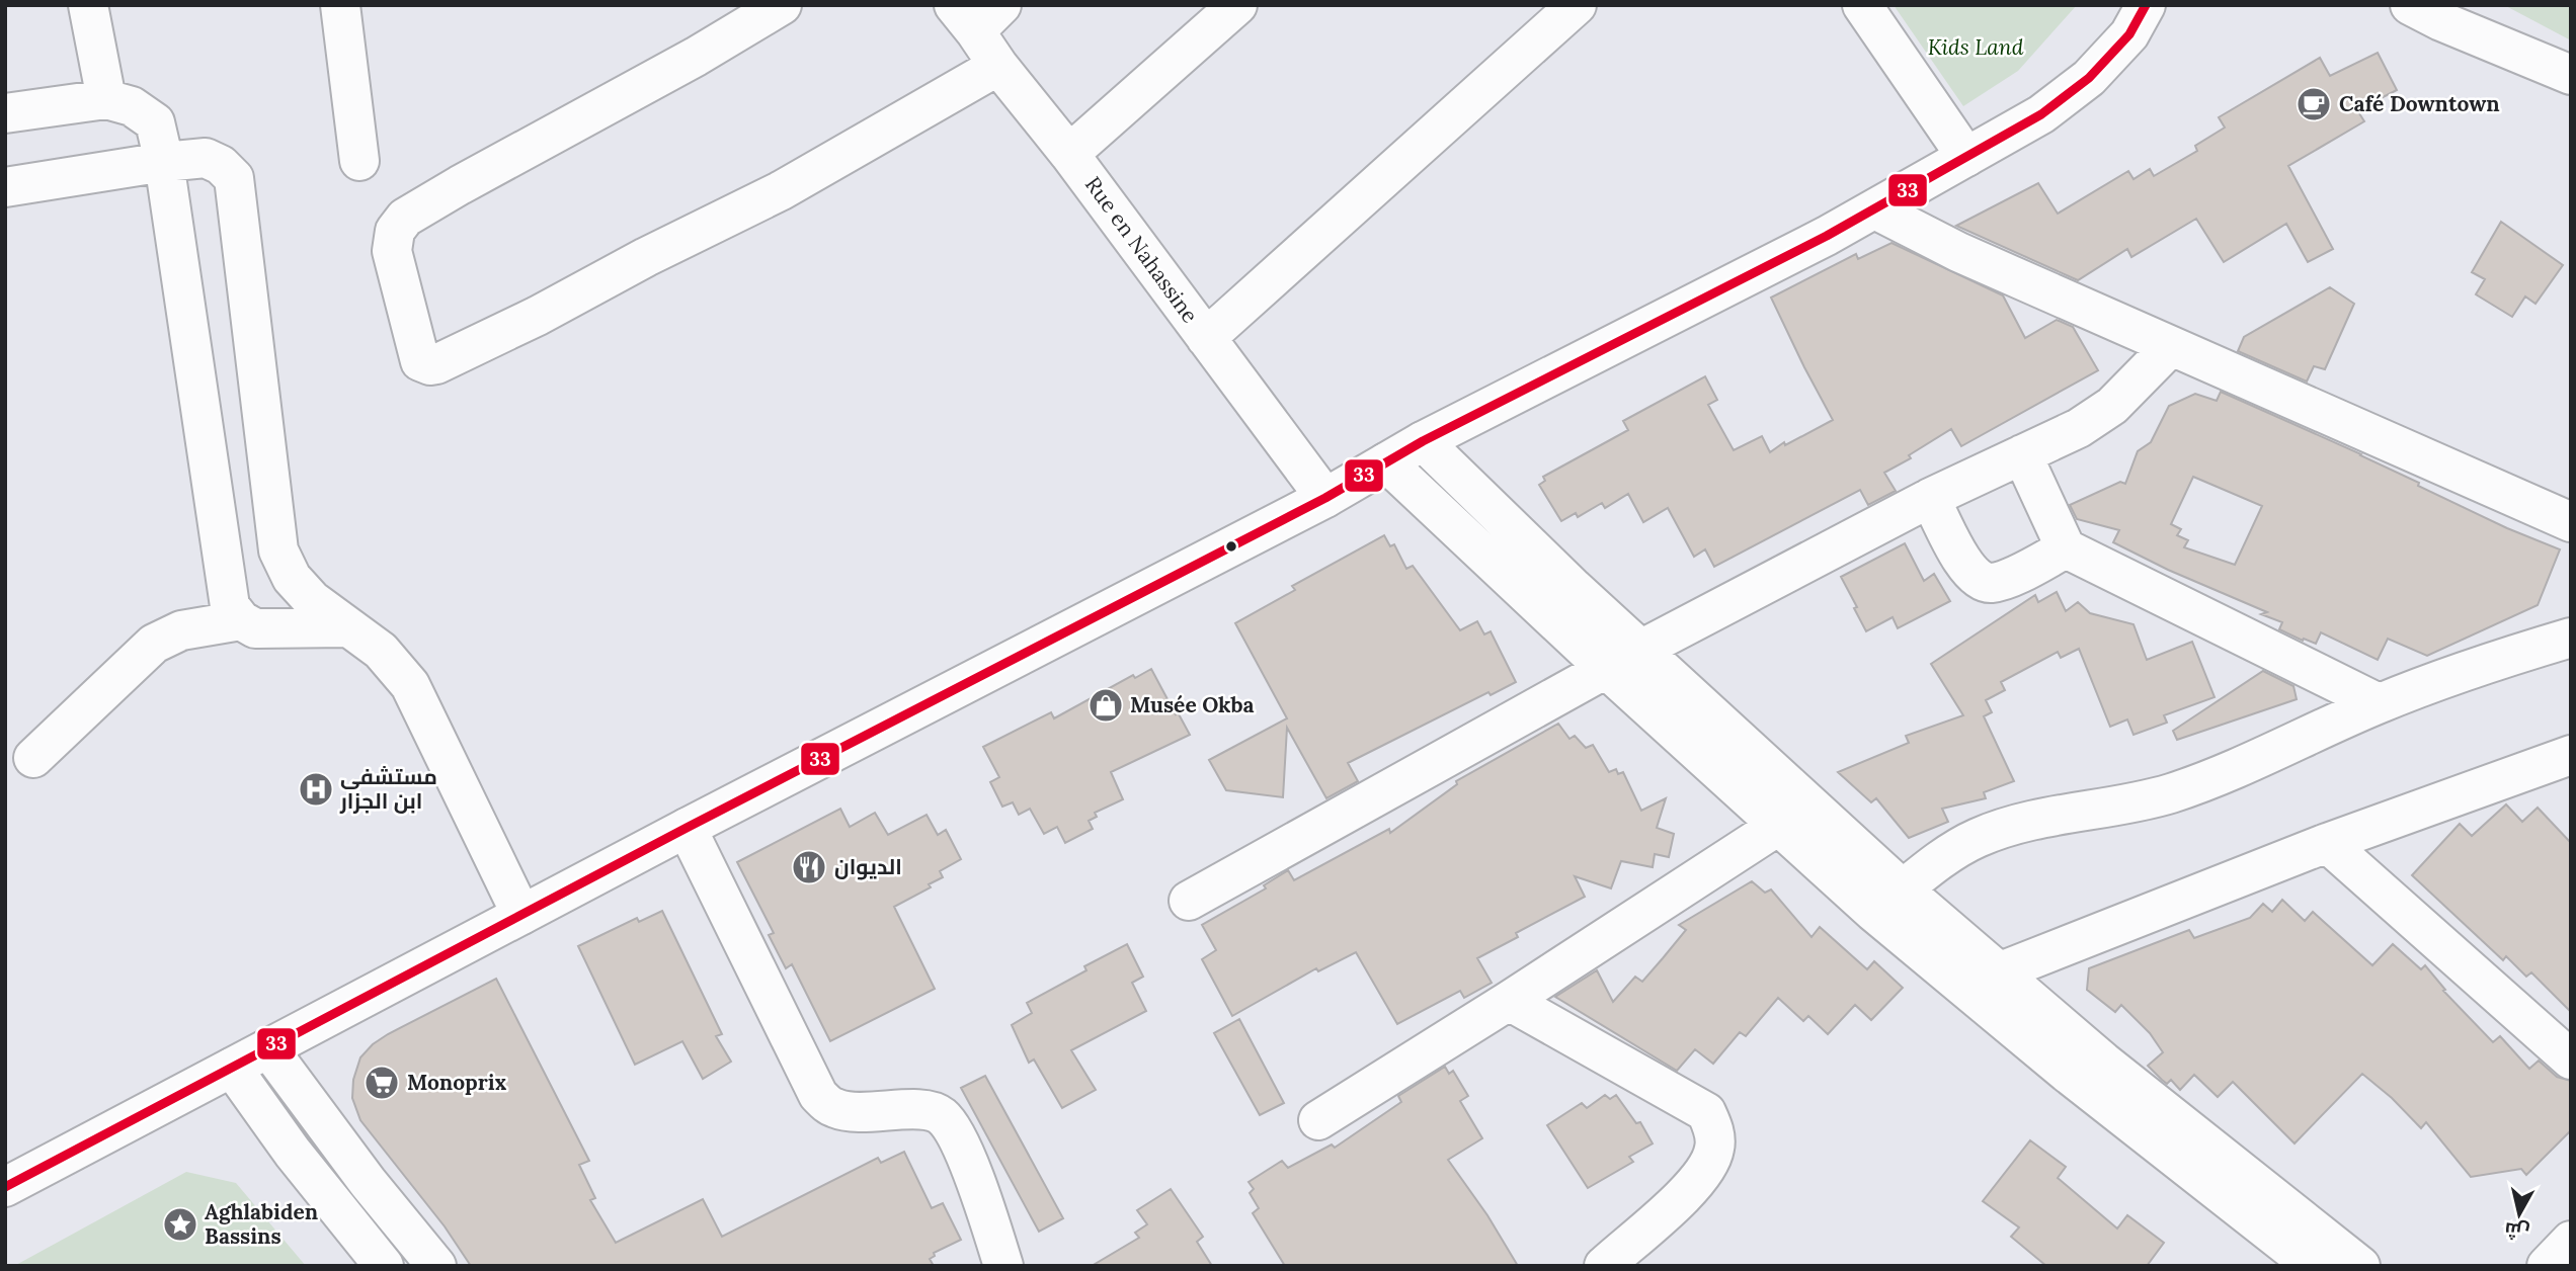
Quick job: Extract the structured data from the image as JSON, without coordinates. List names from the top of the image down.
{
  "streets": {
    "street": ["Rue en Nahassine"]
  },
  "parks": ["Kids Land"],
  "places": {
    "cafe": ["Café Downtown"],
    "shop": ["Musée Okba"],
    "hospital": ["مستشفى ابن الجزار"],
    "restaurant": ["الديوان"],
    "supermarket": ["Monoprix"],
    "place": ["Aghlabiden Bassins"]
  },
  "lines": ["transit line 33"],
  "north": "bottom"
}
